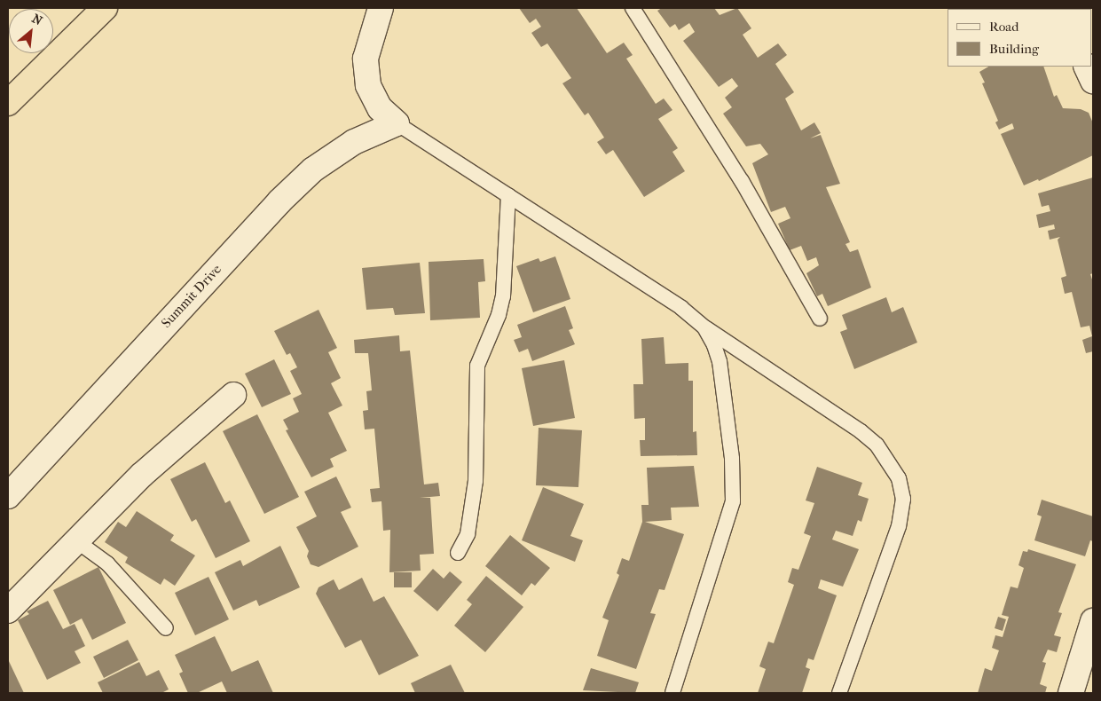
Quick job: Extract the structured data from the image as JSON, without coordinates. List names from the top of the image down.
{
  "streets": {
    "street": ["Summit Drive"]
  },
  "legend": ["Road", "Building"],
  "north": "top right"
}
